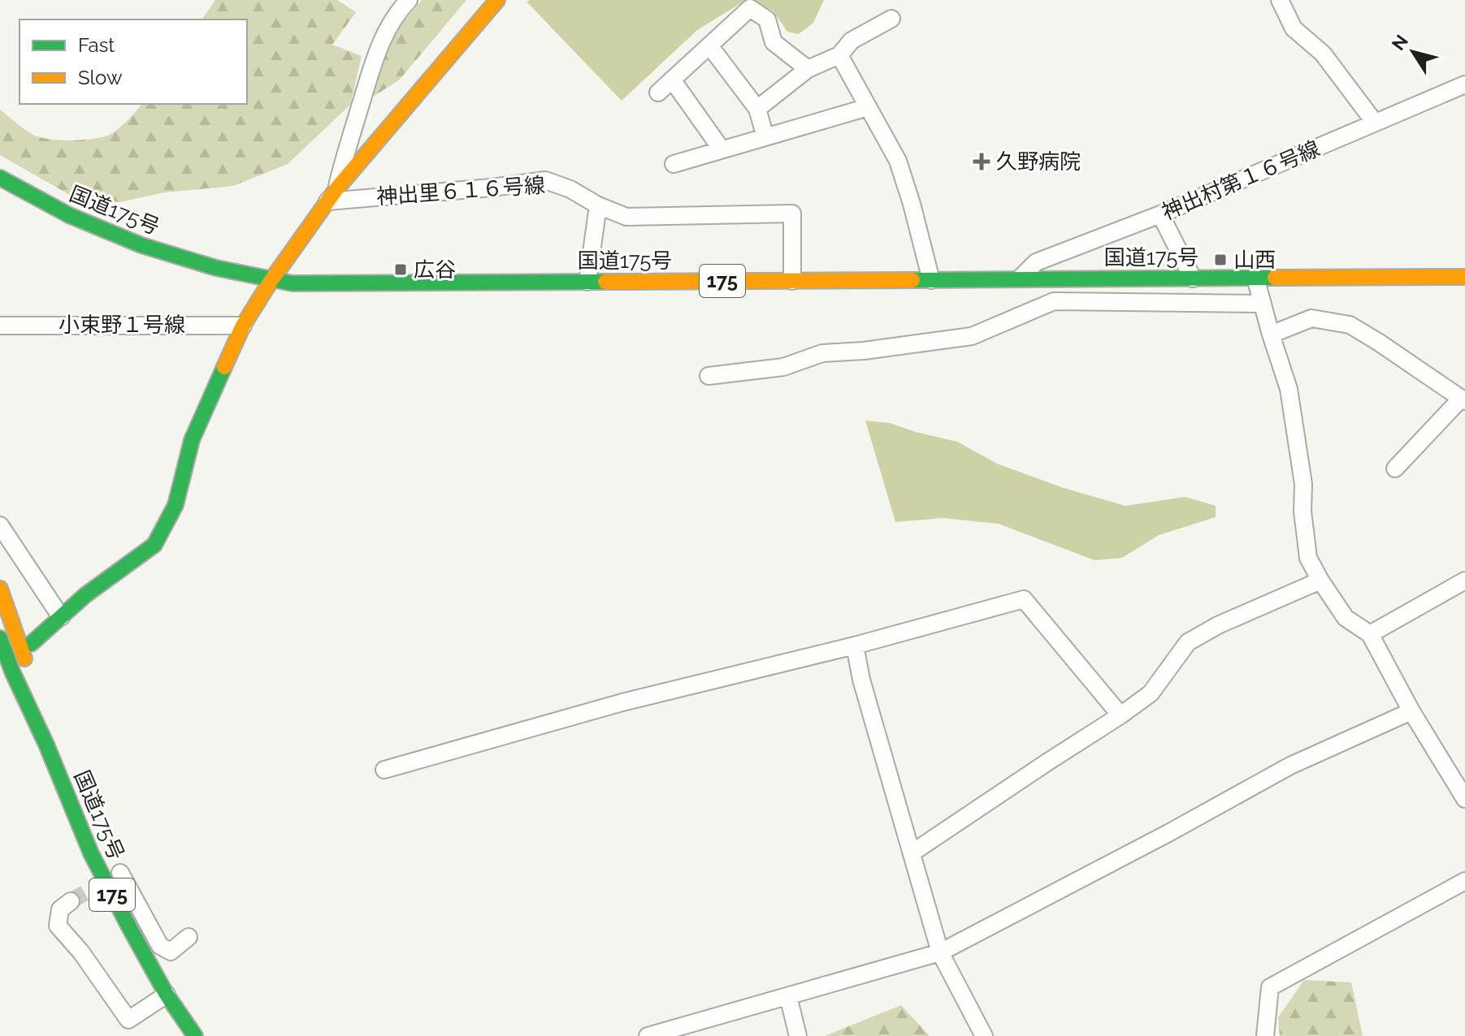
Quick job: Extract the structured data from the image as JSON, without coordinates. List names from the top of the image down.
{
  "streets": {
    "main road": ["国道175号", "175"],
    "street": ["神出村第１６号線", "神出里６１６号線", "小束野１号線"]
  },
  "crossings": [
    ["神出村第１６号線", "国道175号"],
    ["神出里６１６号線", "国道175号"]
  ],
  "places": {
    "health": ["久野病院"],
    "transit": ["山西", "広谷"]
  },
  "legend": ["Fast", "Slow"],
  "north": "top left"
}
